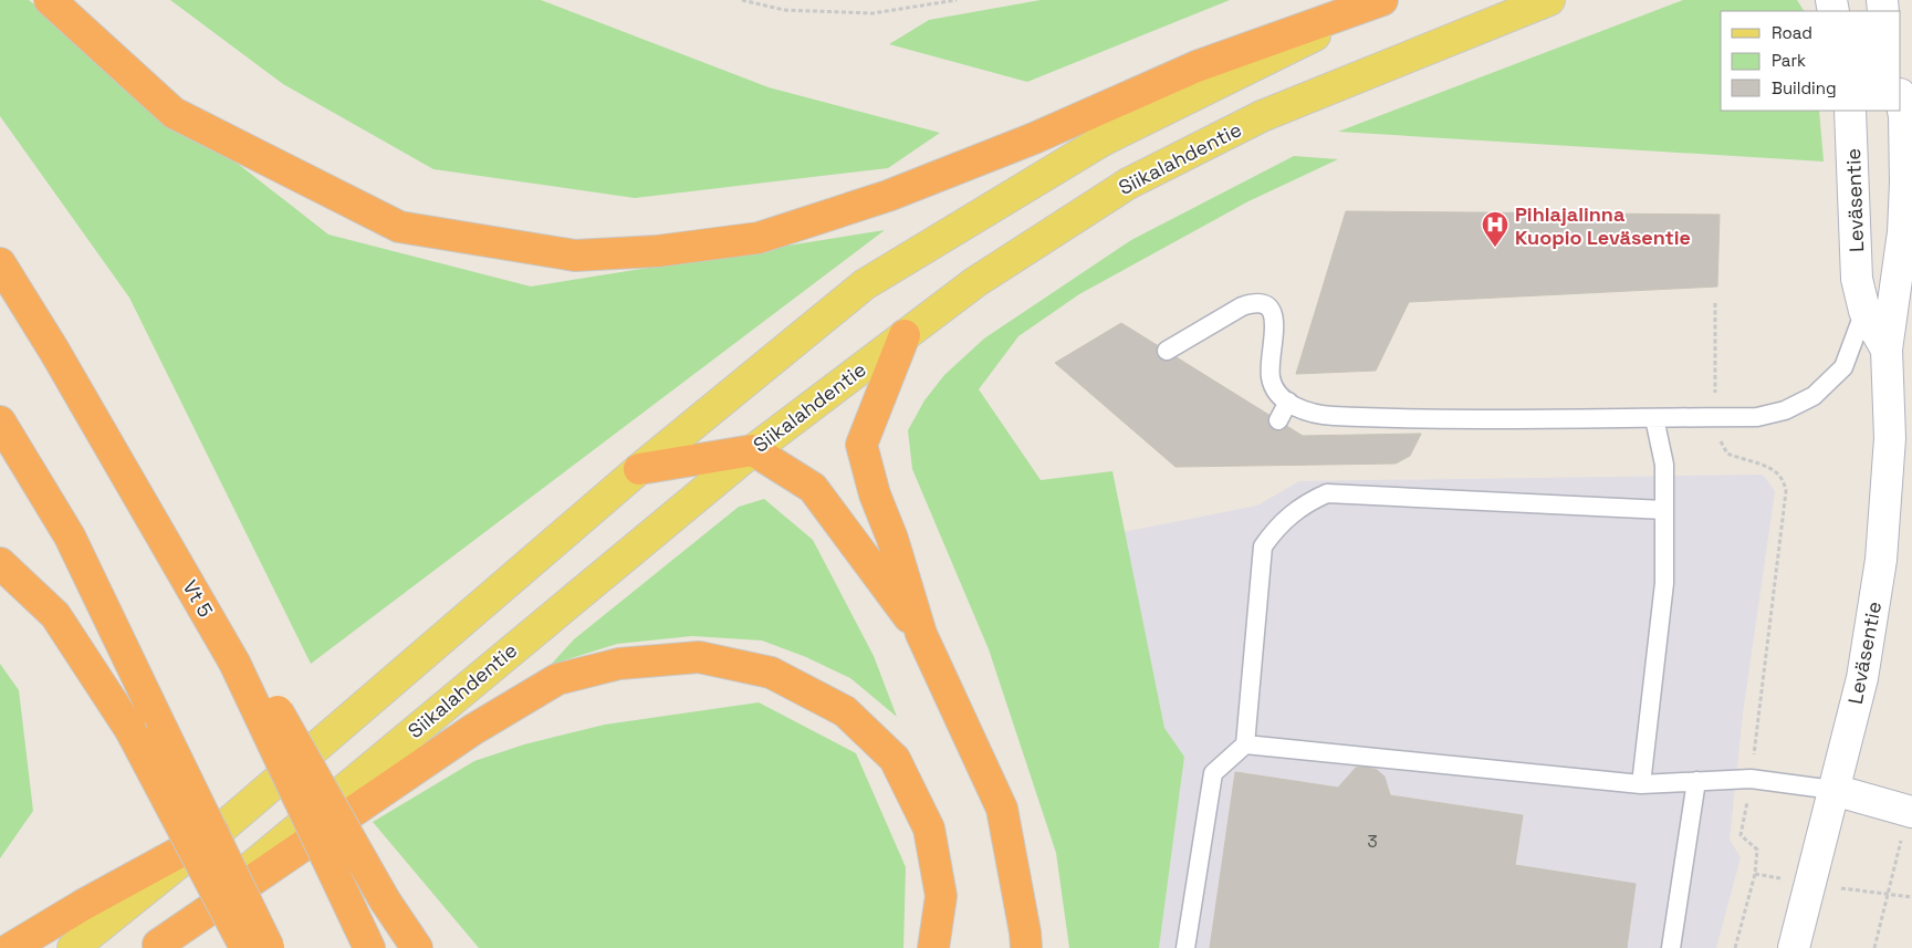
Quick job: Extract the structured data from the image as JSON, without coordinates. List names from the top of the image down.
{
  "streets": {
    "main road": ["Siikalahdentie", "Leväsentie"]
  },
  "places": {
    "hospital": ["Pihlajalinna Kuopio Leväsentie"]
  },
  "house_numbers": ["3"],
  "legend": ["Road", "Park", "Building"]
}
